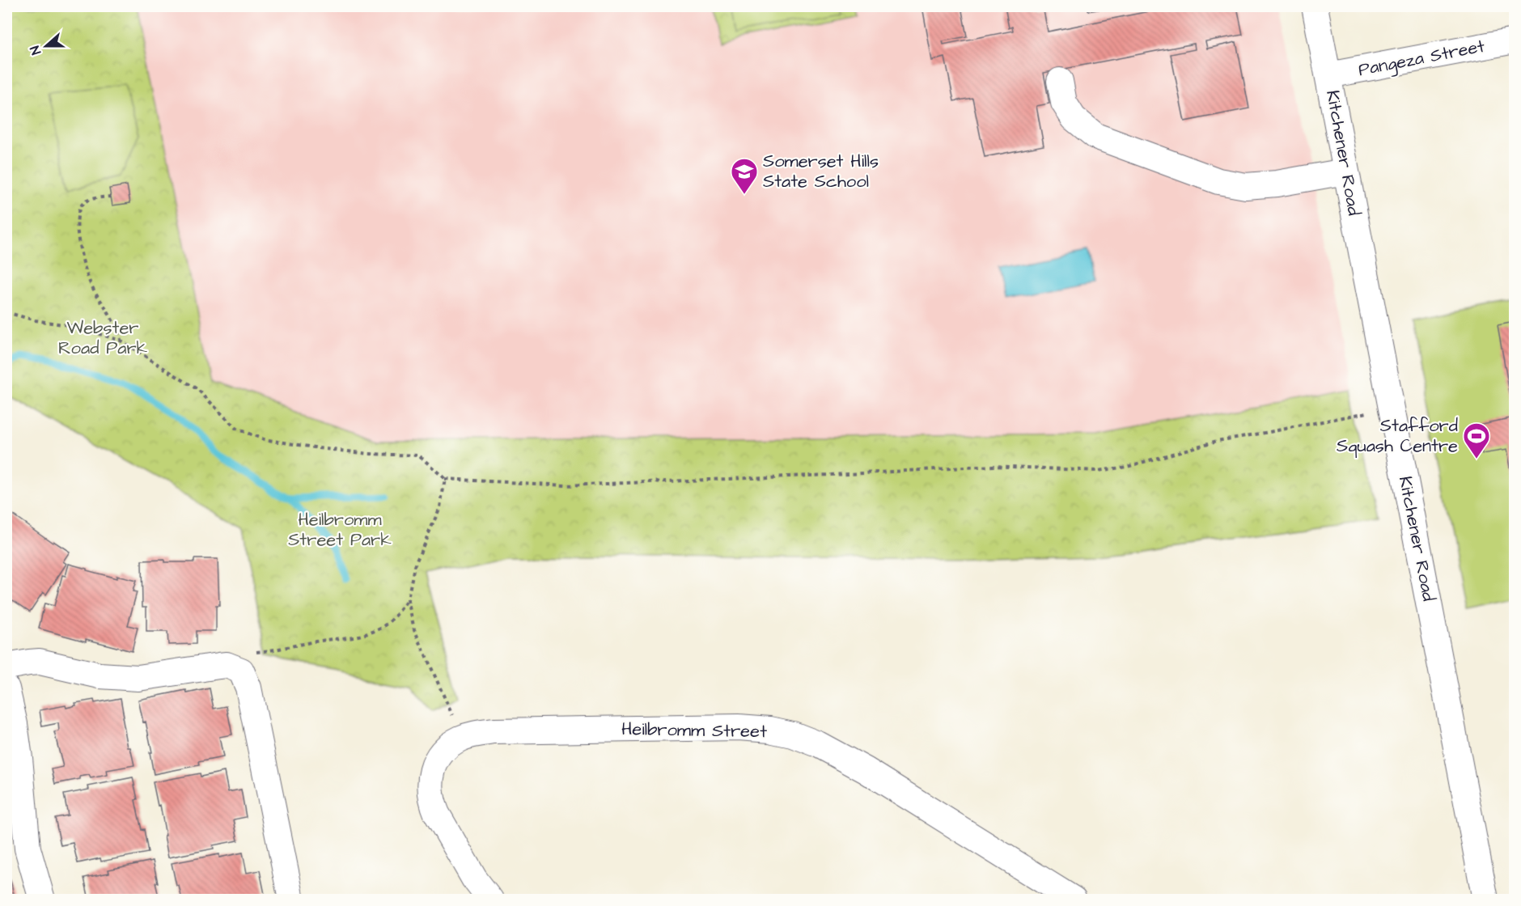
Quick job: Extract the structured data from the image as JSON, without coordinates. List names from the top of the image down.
{
  "streets": {
    "street": ["Pangeza Street", "Kitchener Road", "Heilbromm Street"]
  },
  "crossings": [
    ["Pangeza Street", "Kitchener Road"]
  ],
  "parks": ["Webster Road Park", "Heilbromm Street Park"],
  "places": {
    "school or university": ["Somerset Hills State School"],
    "sports": ["Stafford Squash Centre"]
  },
  "north": "left"
}
